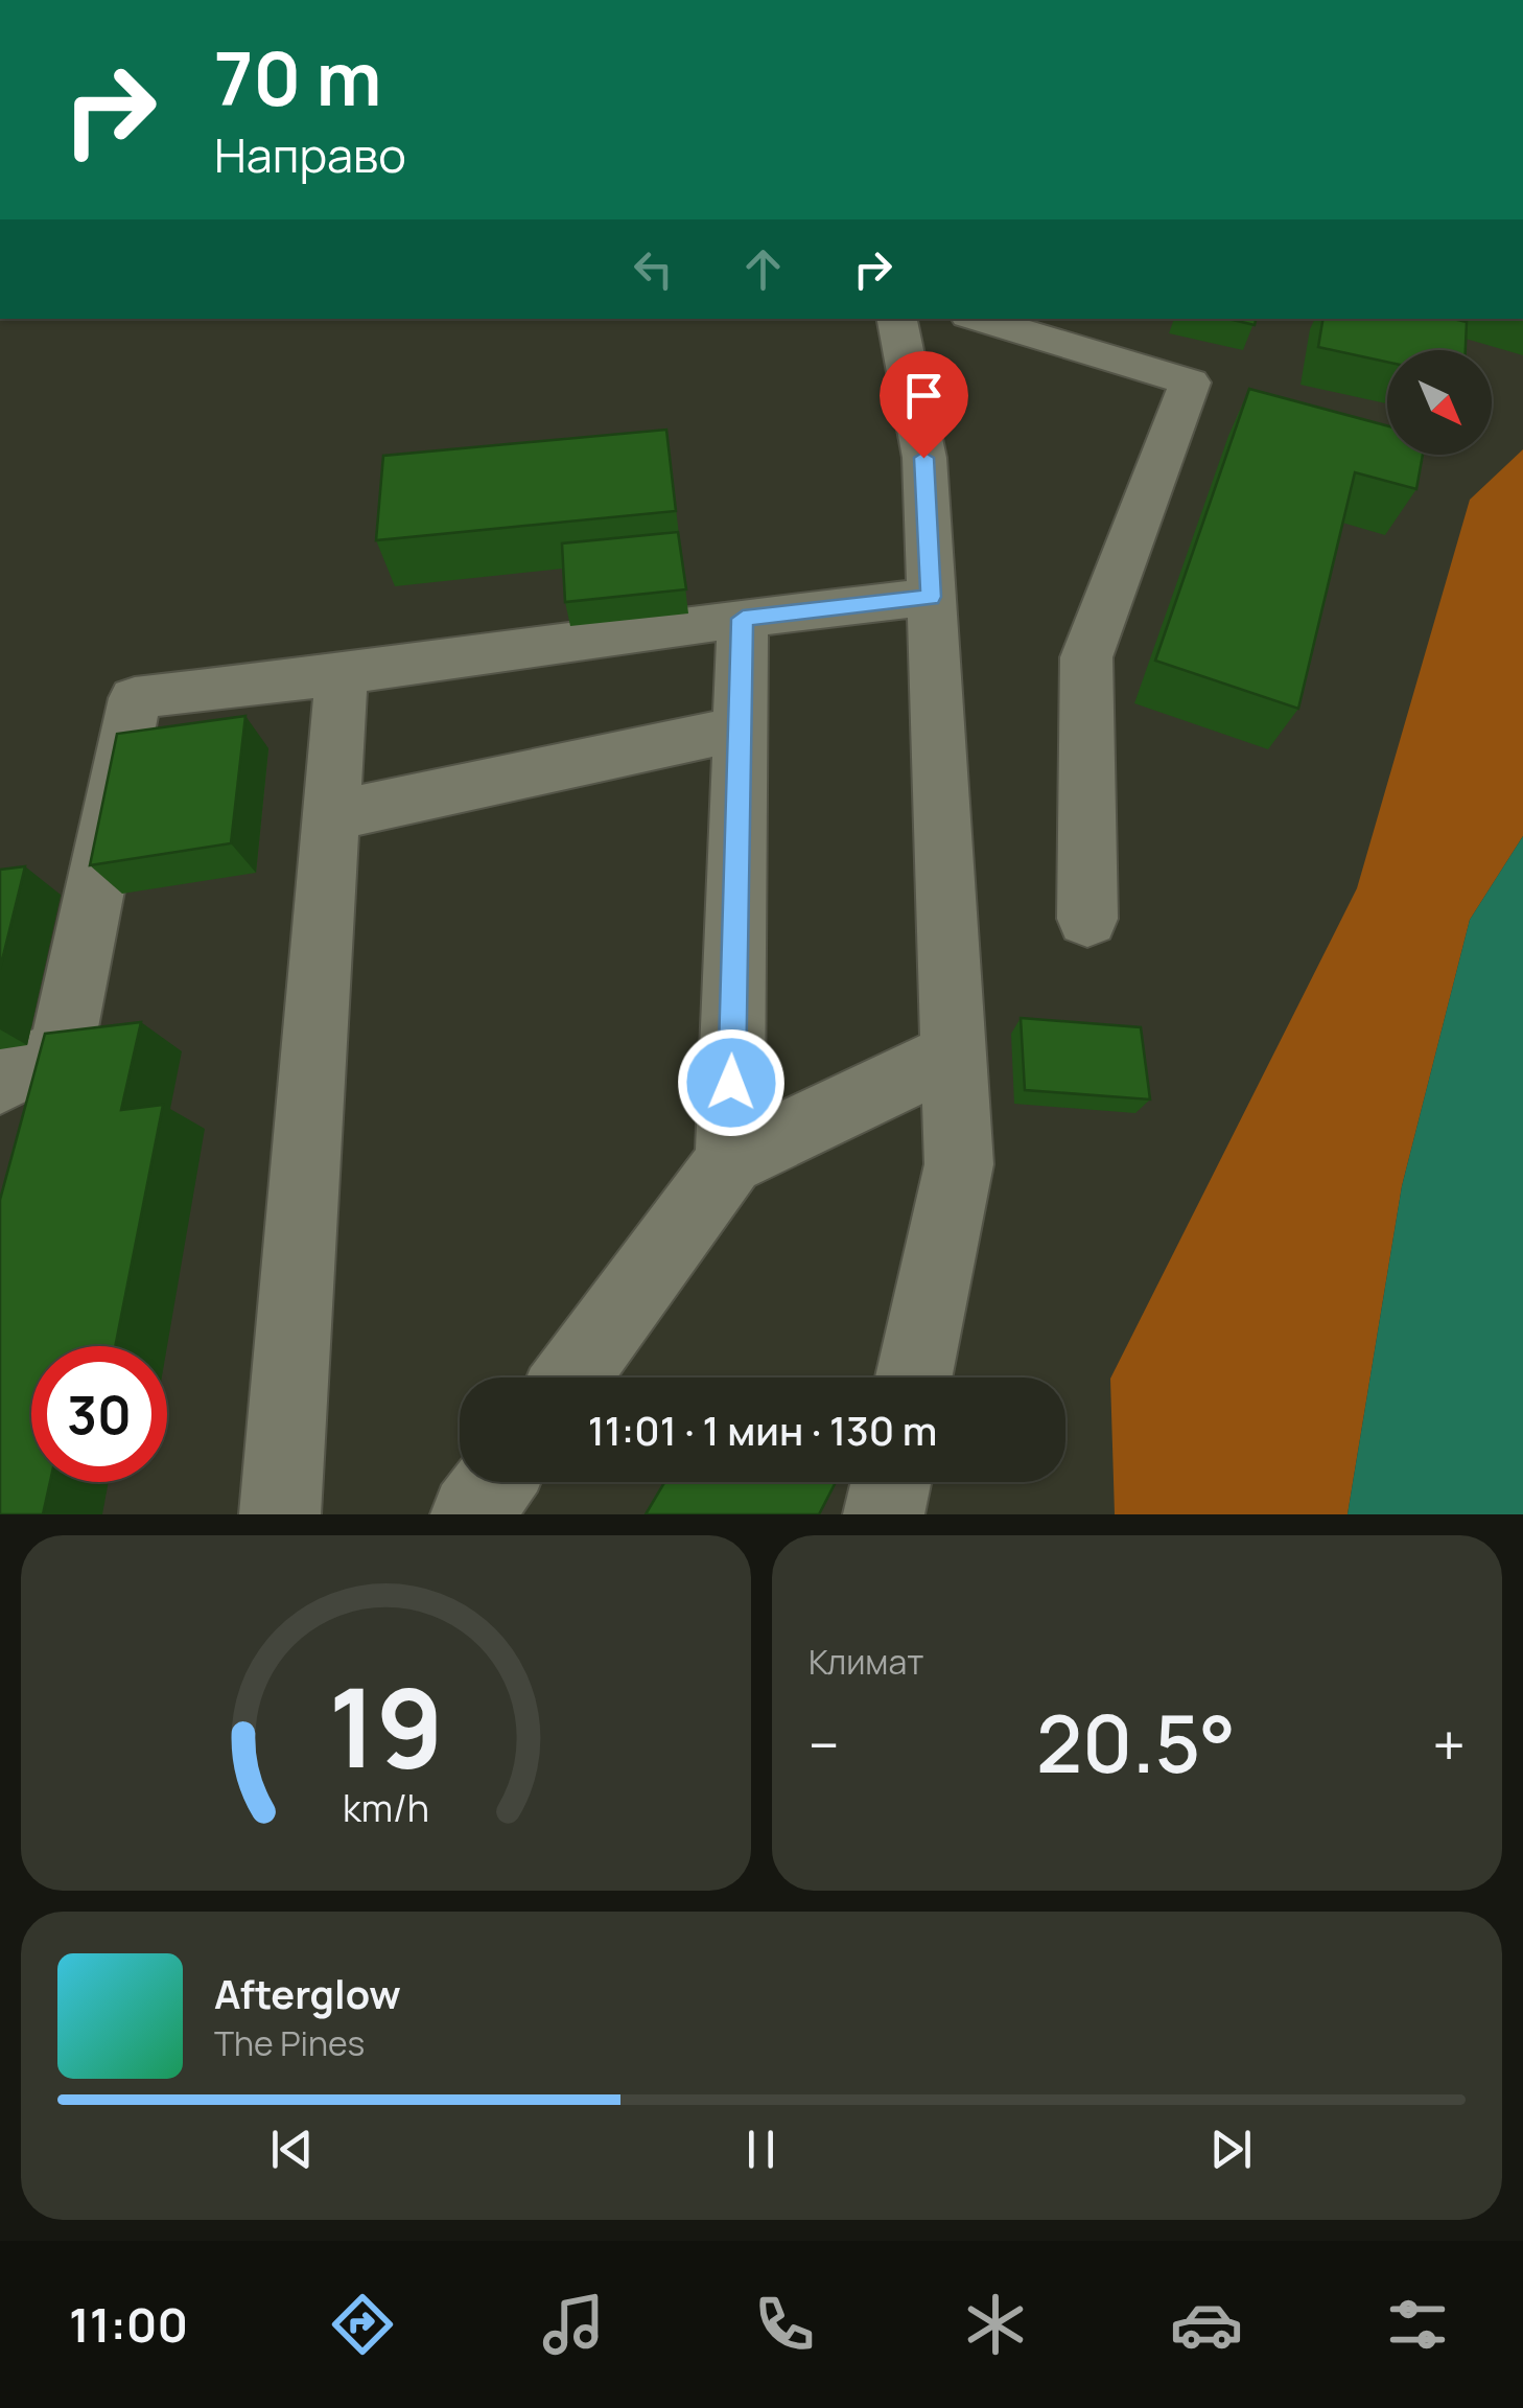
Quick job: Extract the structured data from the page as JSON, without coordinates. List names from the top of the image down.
{
  "north": "bottom right",
  "page": {
    "turn": ["70 m", "Направо"],
    "limit": "30",
    "trip": "11:01 · 1 мин · 130 m",
    "tile": "Климат",
    "heat": ["−", "20.5°", "+"],
    "song": ["Afterglow", "The Pines"],
    "tabs": "11:00",
    "gauge": ["19", "km/h"]
  }
}
